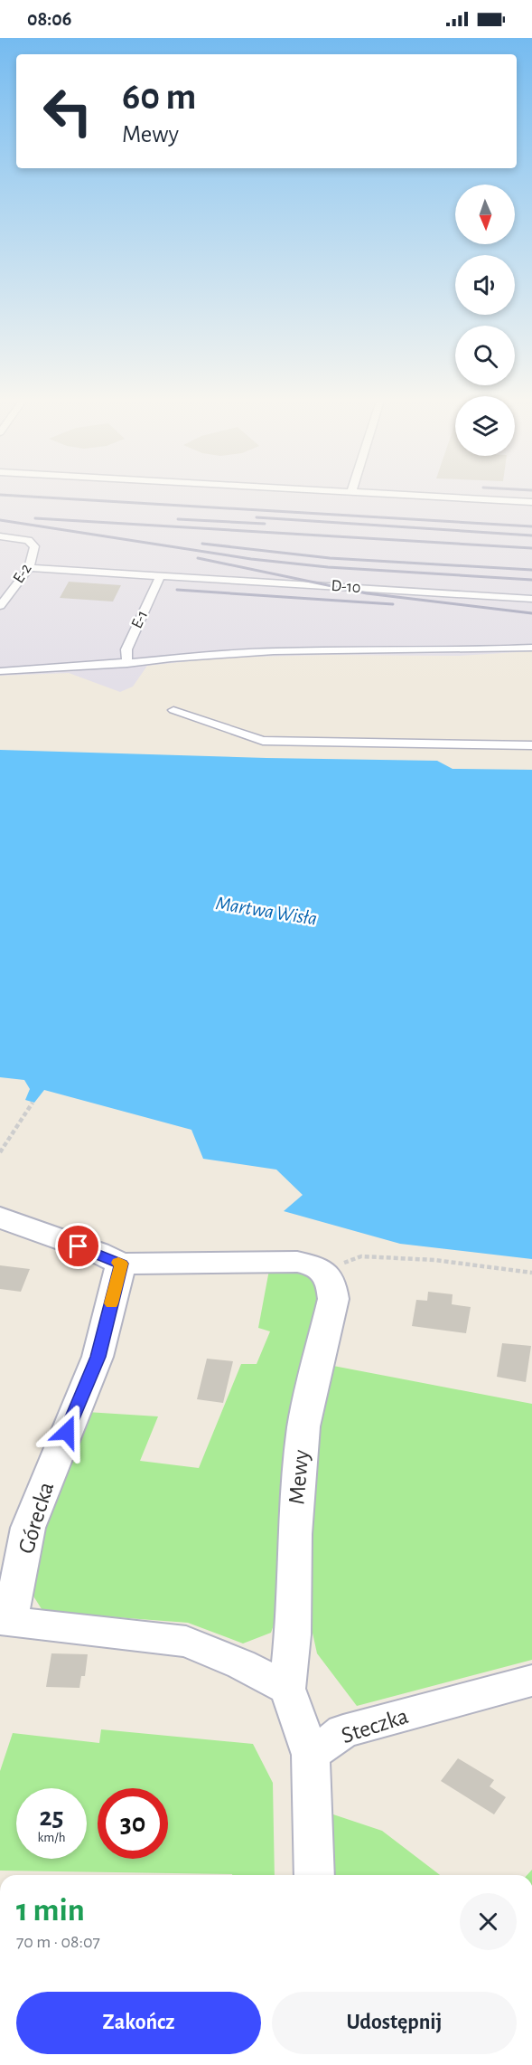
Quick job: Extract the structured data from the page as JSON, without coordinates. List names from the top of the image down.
{
  "streets": {
    "street": ["Mewy", "Górecka", "Steczka"],
    "lane": ["E-2", "D-10", "E-1"]
  },
  "crossings": [
    ["E-2", "D-10"],
    ["D-10", "E-1"],
    ["Mewy", "Górecka"]
  ],
  "water": ["Martwa Wisła"],
  "north": "bottom",
  "page": {
    "status": "08:06",
    "turn": ["60 m", "Mewy"],
    "speed": "25 km/h",
    "limit": "30",
    "heading": ["1 min", "70 m · 08:07"],
    "buttons": ["Zakończ", "Udostępnij"]
  }
}
